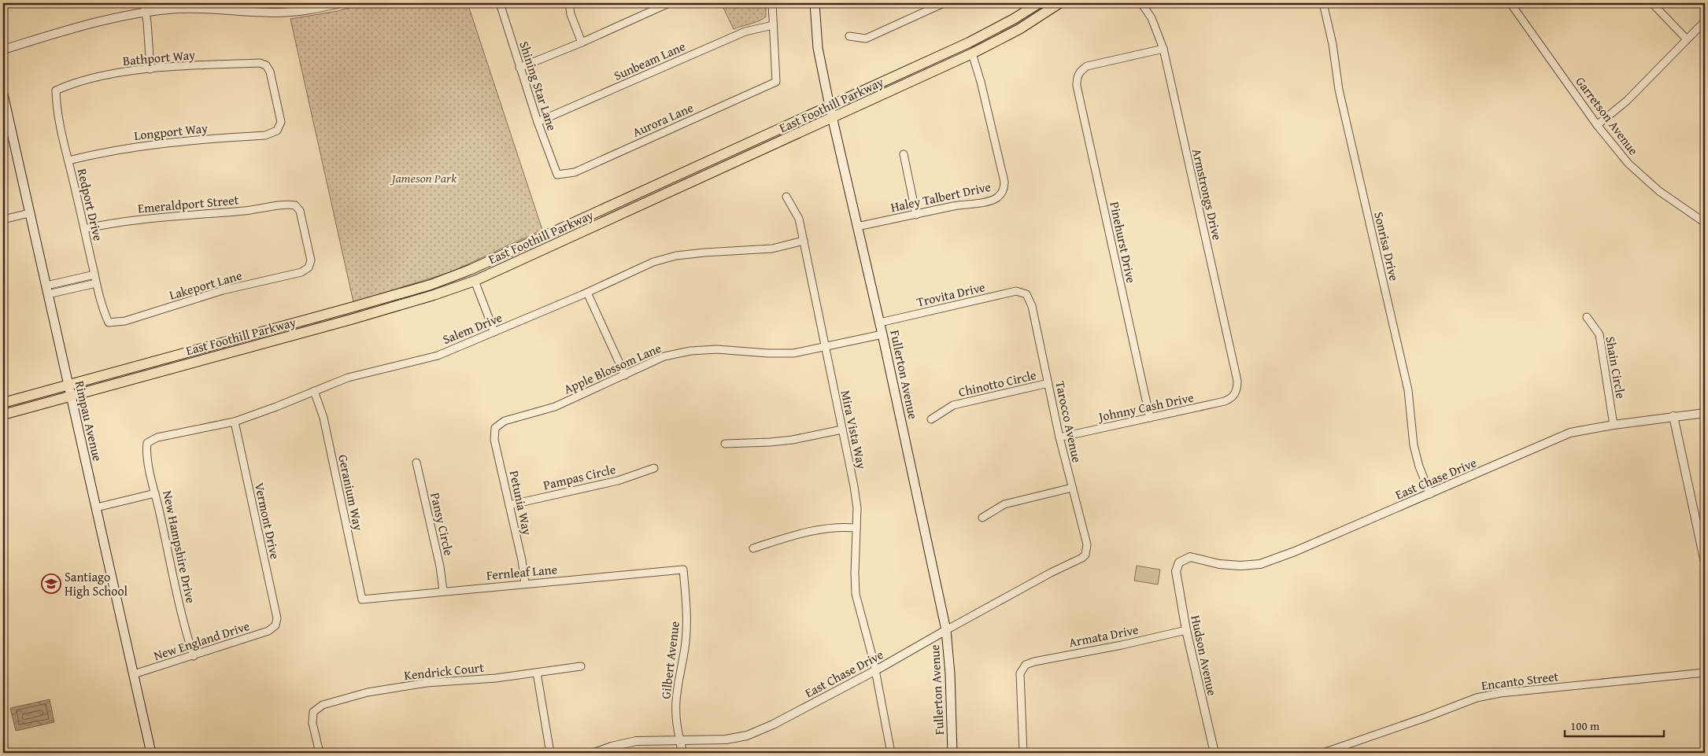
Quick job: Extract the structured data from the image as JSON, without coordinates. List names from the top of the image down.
{
  "streets": {
    "main road": ["East Foothill Parkway", "Fullerton Avenue", "Rimpau Avenue"],
    "street": [
      "Bathport Way",
      "Sunbeam Lane",
      "Shining Star Lane",
      "Garretson Avenue",
      "Aurora Lane",
      "Longport Way",
      "Armstrongs Drive",
      "Haley Talbert Drive",
      "Emeraldport Street",
      "Redport Drive",
      "Pinehurst Drive",
      "Sonrisa Drive",
      "Lakeport Lane",
      "Trovita Drive",
      "Salem Drive",
      "Shain Circle",
      "Apple Blossom Lane",
      "Chinotto Circle",
      "Johnny Cash Drive",
      "Tarocco Avenue",
      "Mira Vista Way",
      "Pampas Circle",
      "East Chase Drive",
      "Geranium Way",
      "Petunia Way",
      "Vermont Drive",
      "Pansy Circle",
      "New Hampshire Drive",
      "Fernleaf Lane",
      "Armata Drive",
      "New England Drive",
      "Hudson Avenue",
      "Gilbert Avenue",
      "Kendrick Court",
      "Encanto Street"
    ]
  },
  "crossings": [
    ["Bathport Way", "Longport Way"],
    ["Bathport Way", "Redport Drive"],
    ["Sunbeam Lane", "Shining Star Lane"],
    ["Sunbeam Lane", "Aurora Lane"],
    ["Shining Star Lane", "Aurora Lane"],
    ["East Foothill Parkway", "Haley Talbert Drive"],
    ["East Foothill Parkway", "Fullerton Avenue"],
    ["East Foothill Parkway", "Rimpau Avenue"],
    ["Longport Way", "Redport Drive"],
    ["Armstrongs Drive", "Pinehurst Drive"],
    ["Armstrongs Drive", "Johnny Cash Drive"],
    ["Haley Talbert Drive", "Fullerton Avenue"],
    ["Emeraldport Street", "Redport Drive"],
    ["Emeraldport Street", "Lakeport Lane"],
    ["Redport Drive", "Lakeport Lane"],
    ["Pinehurst Drive", "Johnny Cash Drive"],
    ["Sonrisa Drive", "East Chase Drive"],
    ["Trovita Drive", "Fullerton Avenue"],
    ["Trovita Drive", "Tarocco Avenue"],
    ["Salem Drive", "Mira Vista Way"],
    ["Salem Drive", "Geranium Way"],
    ["Salem Drive", "Vermont Drive"],
    ["Salem Drive", "New Hampshire Drive"],
    ["Shain Circle", "East Chase Drive"],
    ["Apple Blossom Lane", "Fullerton Avenue"],
    ["Apple Blossom Lane", "Mira Vista Way"],
    ["Apple Blossom Lane", "Petunia Way"],
    ["Fullerton Avenue", "East Chase Drive"],
    ["Chinotto Circle", "Tarocco Avenue"],
    ["Johnny Cash Drive", "Tarocco Avenue"],
    ["Rimpau Avenue", "New England Drive"],
    ["Tarocco Avenue", "East Chase Drive"],
    ["Mira Vista Way", "East Chase Drive"],
    ["Pampas Circle", "Petunia Way"],
    ["East Chase Drive", "Hudson Avenue"],
    ["East Chase Drive", "Gilbert Avenue"],
    ["Geranium Way", "Fernleaf Lane"],
    ["Petunia Way", "Fernleaf Lane"],
    ["Vermont Drive", "New England Drive"],
    ["Pansy Circle", "Fernleaf Lane"],
    ["New Hampshire Drive", "New England Drive"],
    ["Fernleaf Lane", "Gilbert Avenue"],
    ["Armata Drive", "Hudson Avenue"]
  ],
  "parks": ["Jameson Park"],
  "places": {
    "school or university": ["Santiago High School"]
  },
  "scale_bar": "100 m"
}
